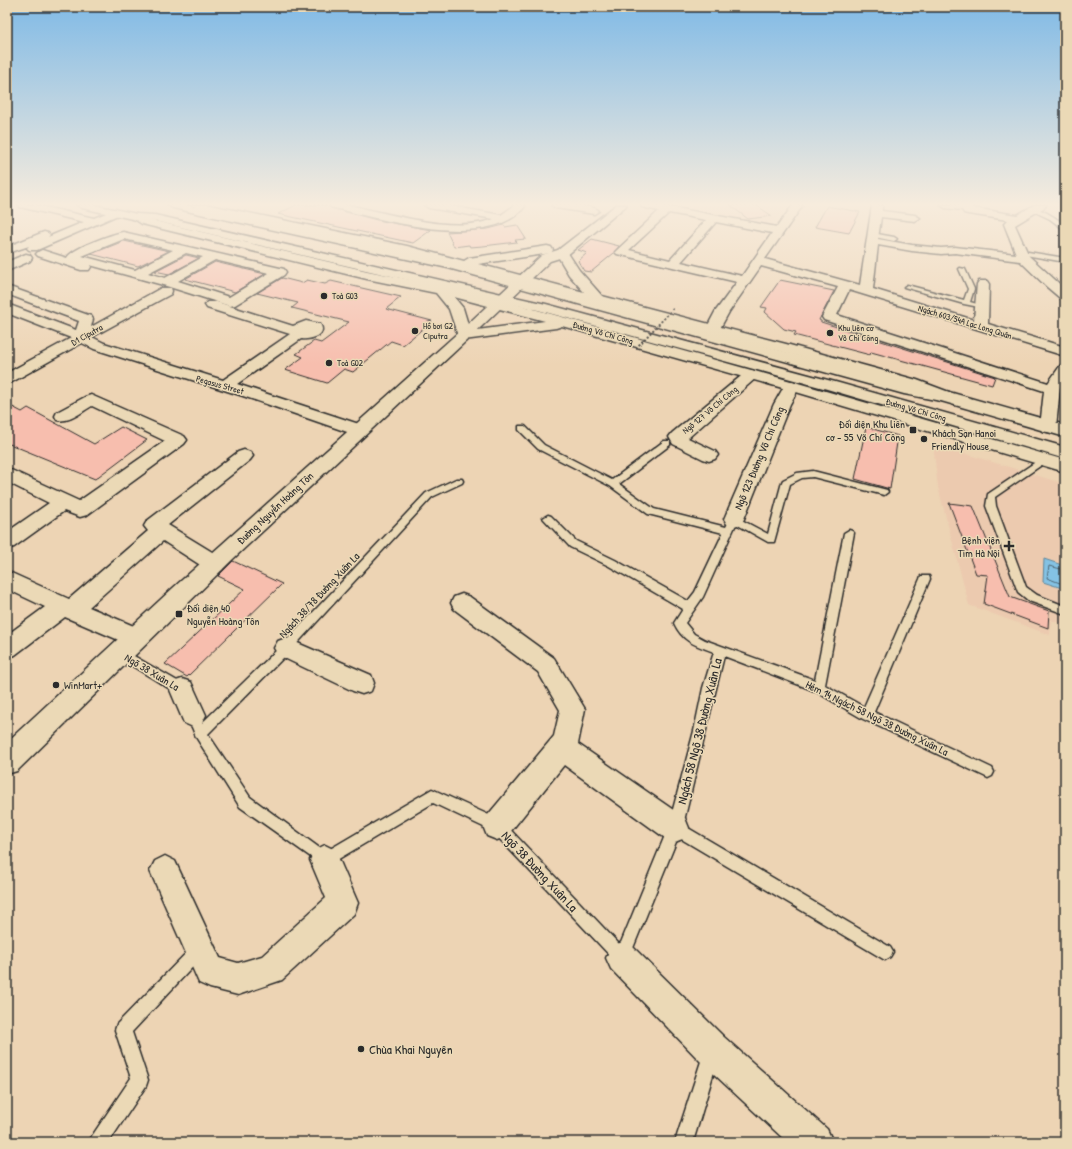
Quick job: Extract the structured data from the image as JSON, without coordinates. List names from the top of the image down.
{
  "streets": {
    "main road": ["Đường Võ Chí Công", "Đường Nguyễn Hoàng Tôn"],
    "street": [
      "Ngách 603/54A Lạc Long Quân",
      "D1 Ciputra",
      "Pegasus Street",
      "Ngõ 127 Võ Chí Công",
      "Ngõ 123 Đường Võ Chí Công",
      "Ngõ 38 Xuân La",
      "Ngõ 38 Đường Xuân La"
    ],
    "lane": ["Ngách 38/78 Đường Xuân La", "Hẻm 14 Ngách 58 Ngõ 38 Đường Xuân La", "Ngách 58 Ngõ 38 Đường Xuân La"]
  },
  "crossings": [
    ["Đường Võ Chí Công", "Ngõ 127 Võ Chí Công"],
    ["Đường Võ Chí Công", "Ngõ 123 Đường Võ Chí Công"],
    ["Đường Võ Chí Công", "Đường Nguyễn Hoàng Tôn"],
    ["D1 Ciputra", "Pegasus Street"],
    ["Pegasus Street", "Đường Nguyễn Hoàng Tôn"],
    ["Ngõ 123 Đường Võ Chí Công", "Ngách 58 Ngõ 38 Đường Xuân La"],
    ["Đường Nguyễn Hoàng Tôn", "Ngõ 38 Xuân La"],
    ["Ngách 38/78 Đường Xuân La", "Ngõ 38 Xuân La"],
    ["Hẻm 14 Ngách 58 Ngõ 38 Đường Xuân La", "Ngách 58 Ngõ 38 Đường Xuân La"],
    ["Ngách 58 Ngõ 38 Đường Xuân La", "Ngõ 38 Đường Xuân La"]
  ],
  "places": {
    "other": [
      "Toà G03",
      "Hồ bơi G2 Ciputra",
      "Khu liên cơ Võ Chí Công",
      "Toà G02",
      "Khách Sạn Hanoi Friendly House",
      "WinMart+",
      "Chùa Khai Nguyên"
    ],
    "transit": ["Đối diện Khu liên cơ - 55 Võ Chí Công", "Đối diện 40 Nguyễn Hoàng Tôn"],
    "health": ["Bệnh viện Tim Hà Nội"]
  }
}
